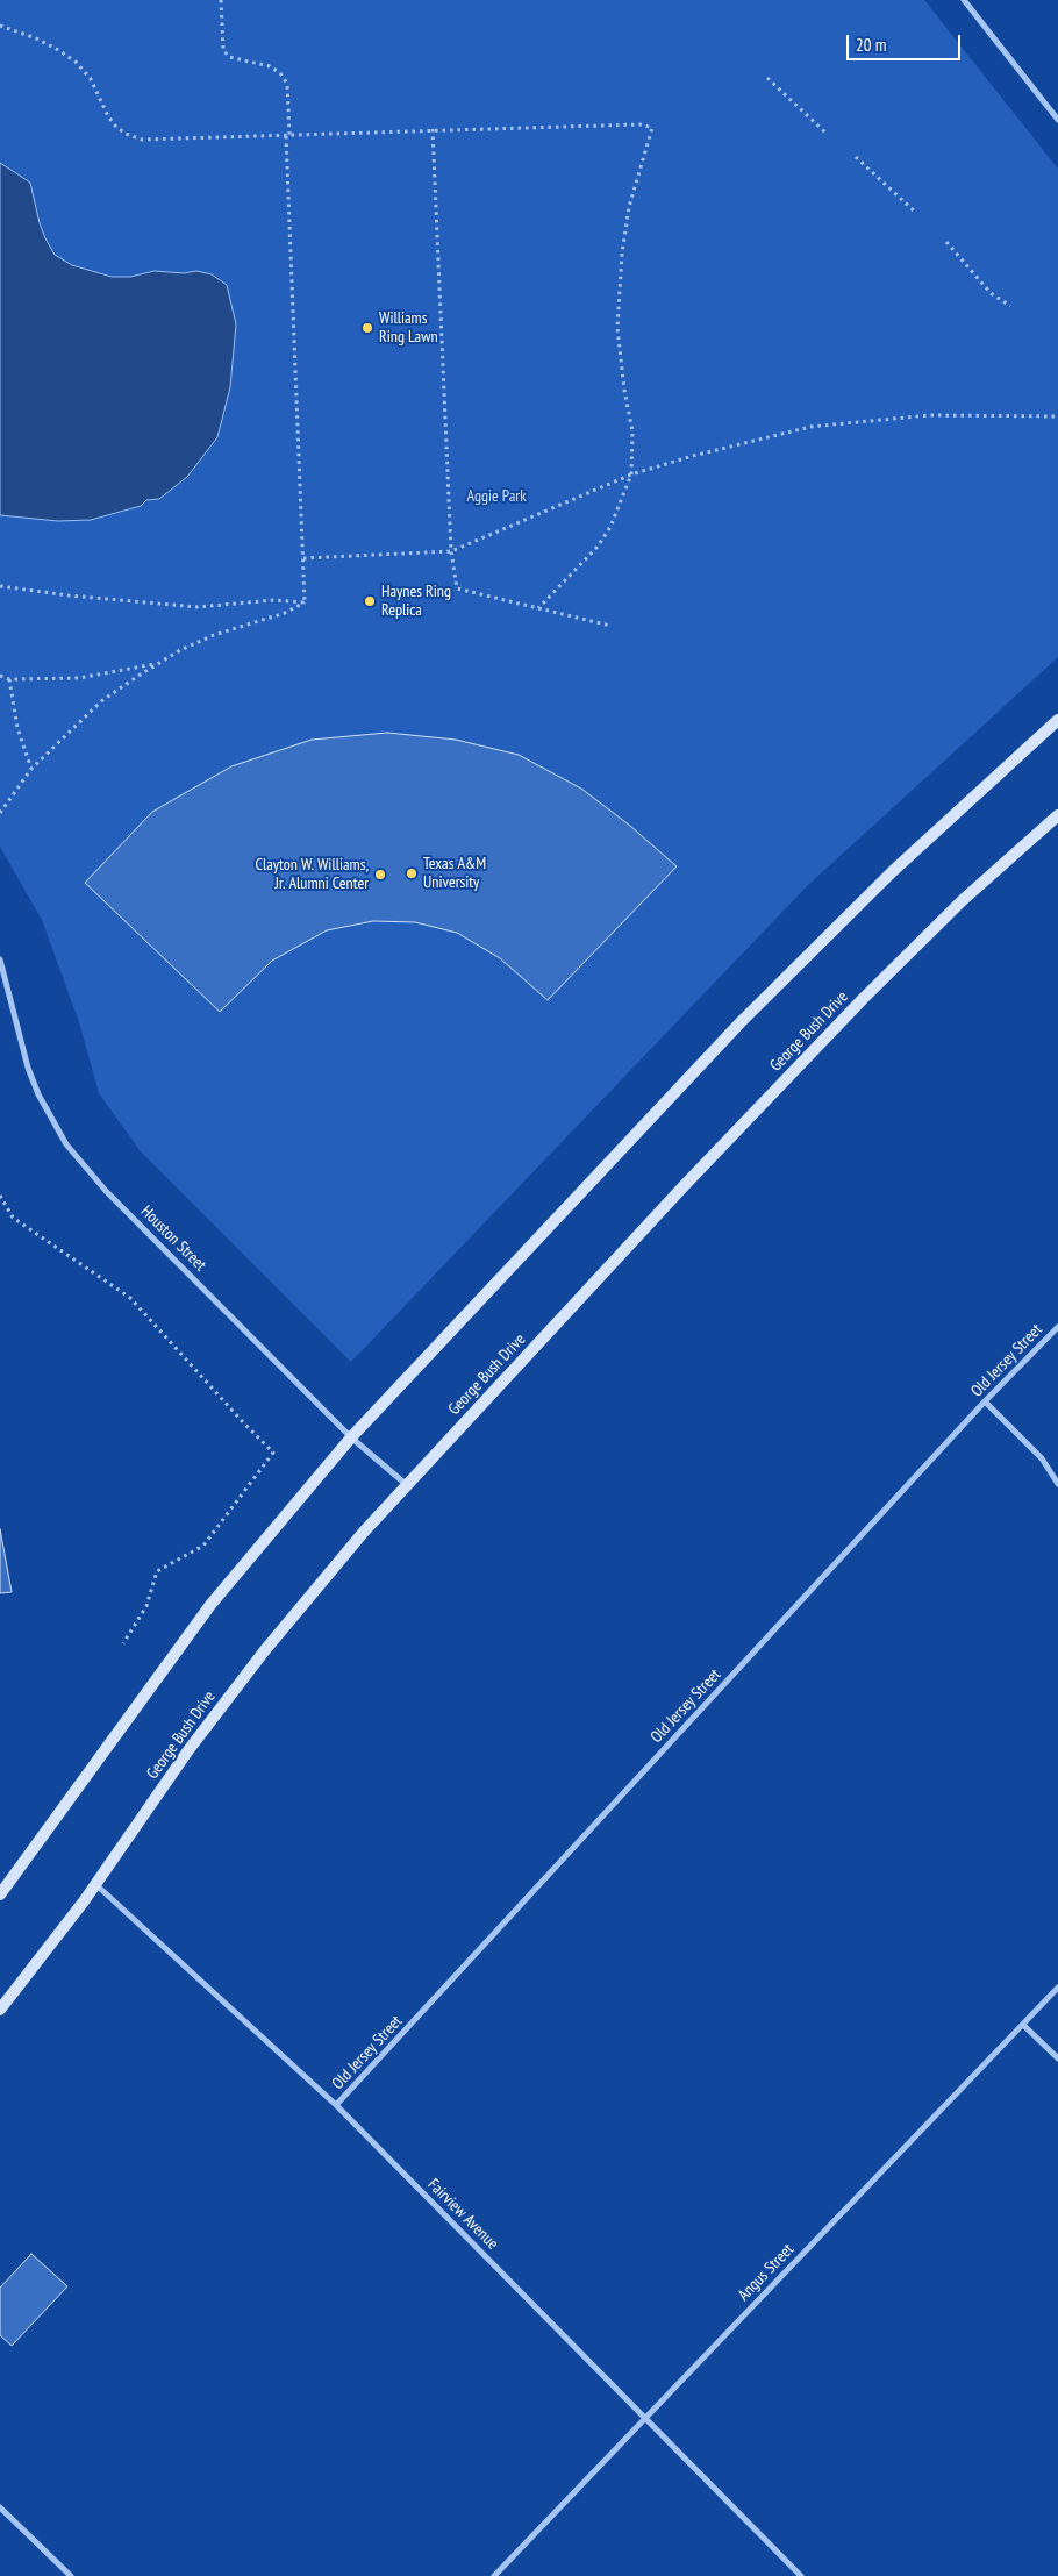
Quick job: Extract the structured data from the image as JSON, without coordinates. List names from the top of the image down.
{
  "streets": {
    "main road": ["George Bush Drive"],
    "street": [
      "Houston Street",
      "Old Jersey Street",
      "Fairview Avenue",
      "Angus Street"
    ]
  },
  "crossings": [
    ["George Bush Drive", "Houston Street"],
    ["George Bush Drive", "Fairview Avenue"],
    ["Old Jersey Street", "Fairview Avenue"],
    ["Fairview Avenue", "Angus Street"]
  ],
  "parks": ["Aggie Park"],
  "places": [
    "Williams Ring Lawn",
    "Haynes Ring Replica",
    "Texas A&M University",
    "Clayton W. Williams, Jr. Alumni Center"
  ],
  "scale_bar": "20 m"
}
